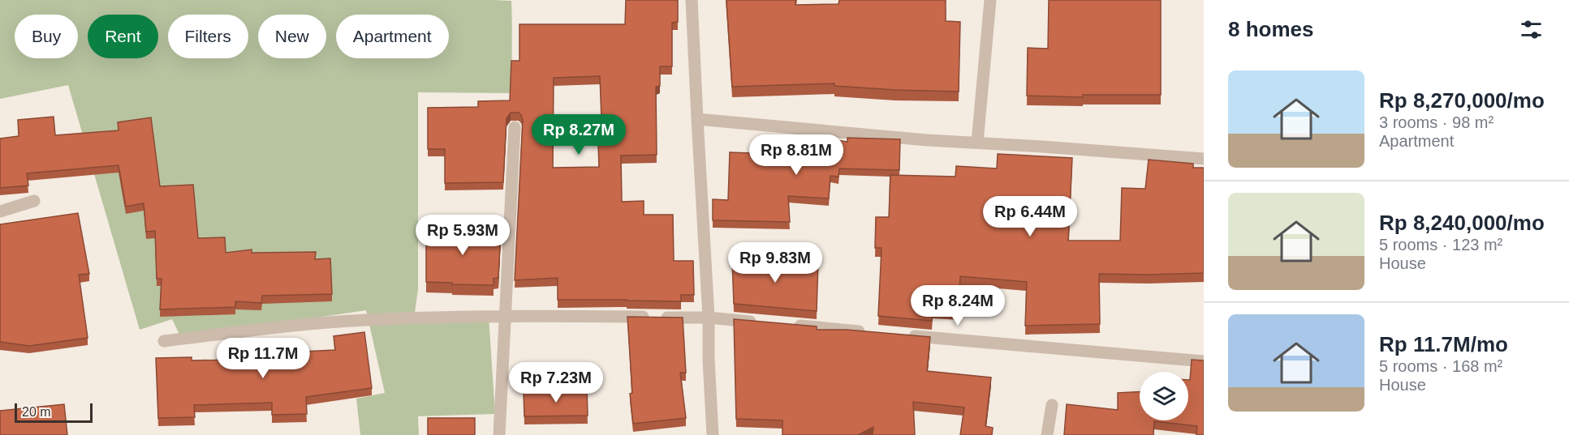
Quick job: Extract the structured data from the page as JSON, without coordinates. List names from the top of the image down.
{
  "scale_bar": "20 m",
  "page": {
    "heading": "8 homes",
    "chip": [
      "Buy",
      "Rent",
      "Filters",
      "New",
      "Apartment"
    ],
    "list": [
      {
        "name": "Rp 8,270,000/mo",
        "note": "3 rooms · 98 m² · Apartment"
      },
      {
        "name": "Rp 8,240,000/mo",
        "note": "5 rooms · 123 m² · House"
      },
      {
        "name": "Rp 11.7M/mo",
        "note": "5 rooms · 168 m² · House"
      }
    ],
    "price": [
      "Rp 8.27M",
      "Rp 8.81M",
      "Rp 6.44M",
      "Rp 5.93M",
      "Rp 9.83M",
      "Rp 8.24M",
      "Rp 11.7M",
      "Rp 7.23M"
    ],
    "scale": "20 m"
  }
}
